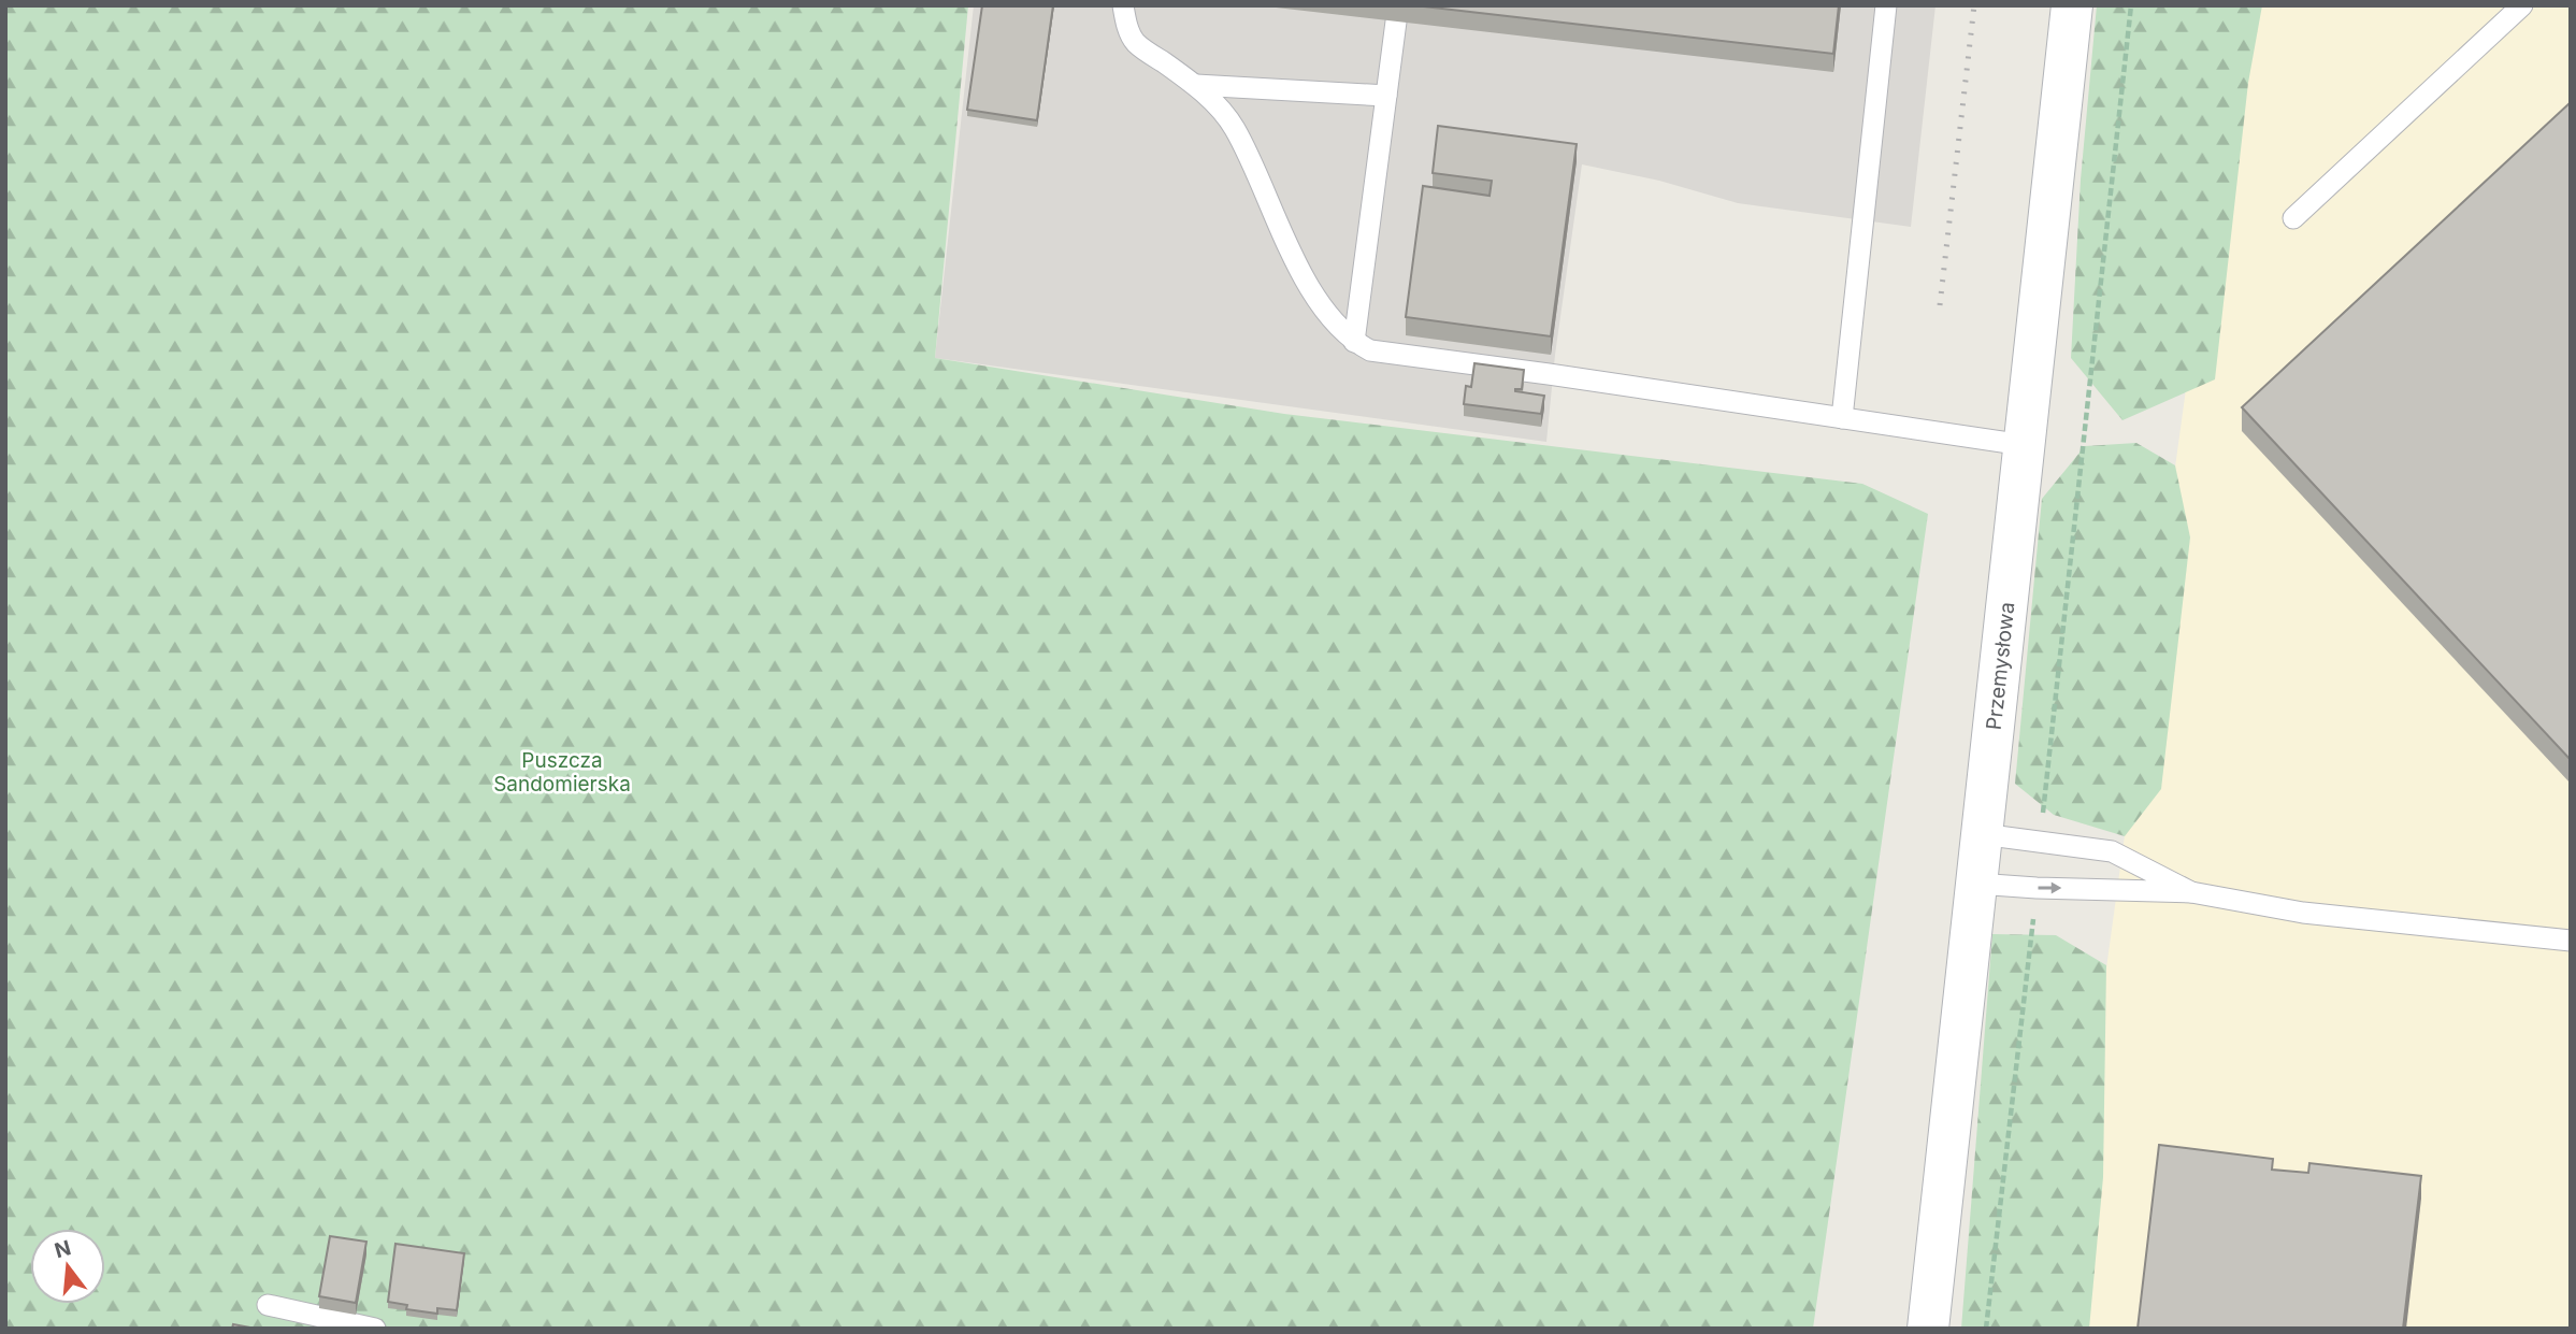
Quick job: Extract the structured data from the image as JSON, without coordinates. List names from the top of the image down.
{
  "streets": {
    "street": ["Przemysłowa"]
  },
  "parks": ["Puszcza Sandomierska"],
  "north": "top"
}
